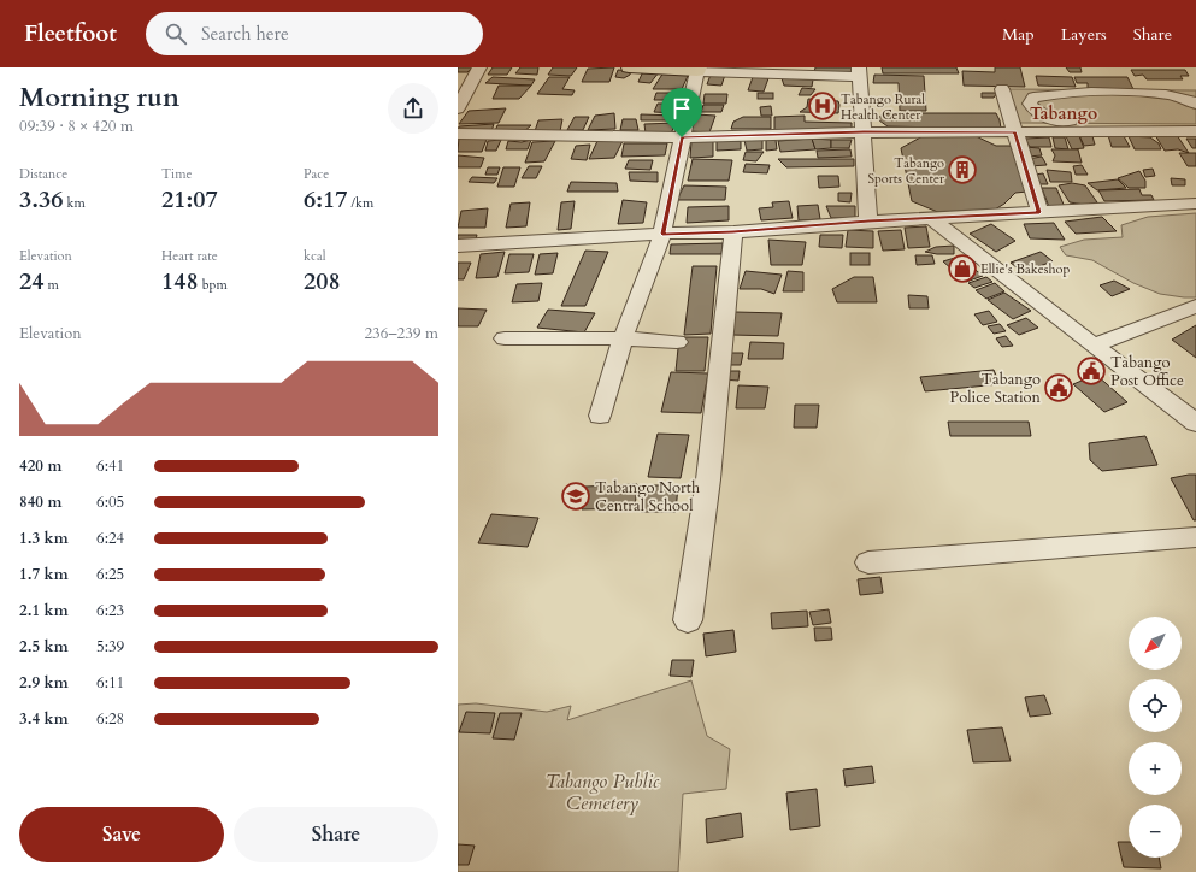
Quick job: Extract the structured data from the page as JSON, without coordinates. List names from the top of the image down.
{
  "districts": ["Tabango"],
  "parks": ["Tabango Public Cemetery"],
  "places": {
    "hospital": ["Tabango Rural Health Center"],
    "building": ["Tabango Sports Center"],
    "shop": ["Ellie's Bakeshop"],
    "public building": ["Tabango Post Office", "Tabango Police Station"],
    "school or university": ["Tabango North Central School"]
  },
  "north": "bottom left",
  "page": {
    "header": "Fleetfoot",
    "search": "Search here",
    "nav": ["Map", "Layers", "Share"],
    "heading": ["Morning run", "09:39 · 8 × 420 m"],
    "stats": [
      ["Distance", "3.36 km"],
      ["Time", "21:07"],
      ["Pace", "6:17 /km"],
      ["Elevation", "24 m"],
      ["Heart rate", "148 bpm"],
      ["kcal", "208"]
    ],
    "chart": ["Elevation", "236–239 m"],
    "list": [
      {
        "name": "420 m",
        "note": "6:41"
      },
      {
        "name": "840 m",
        "note": "6:05"
      },
      {
        "name": "1.3 km",
        "note": "6:24"
      },
      {
        "name": "1.7 km",
        "note": "6:25"
      },
      {
        "name": "2.1 km",
        "note": "6:23"
      },
      {
        "name": "2.5 km",
        "note": "5:39"
      },
      {
        "name": "2.9 km",
        "note": "6:11"
      },
      {
        "name": "3.4 km",
        "note": "6:28"
      }
    ],
    "map_buttons": ["+", "−"],
    "buttons": ["Save", "Share"]
  }
}
